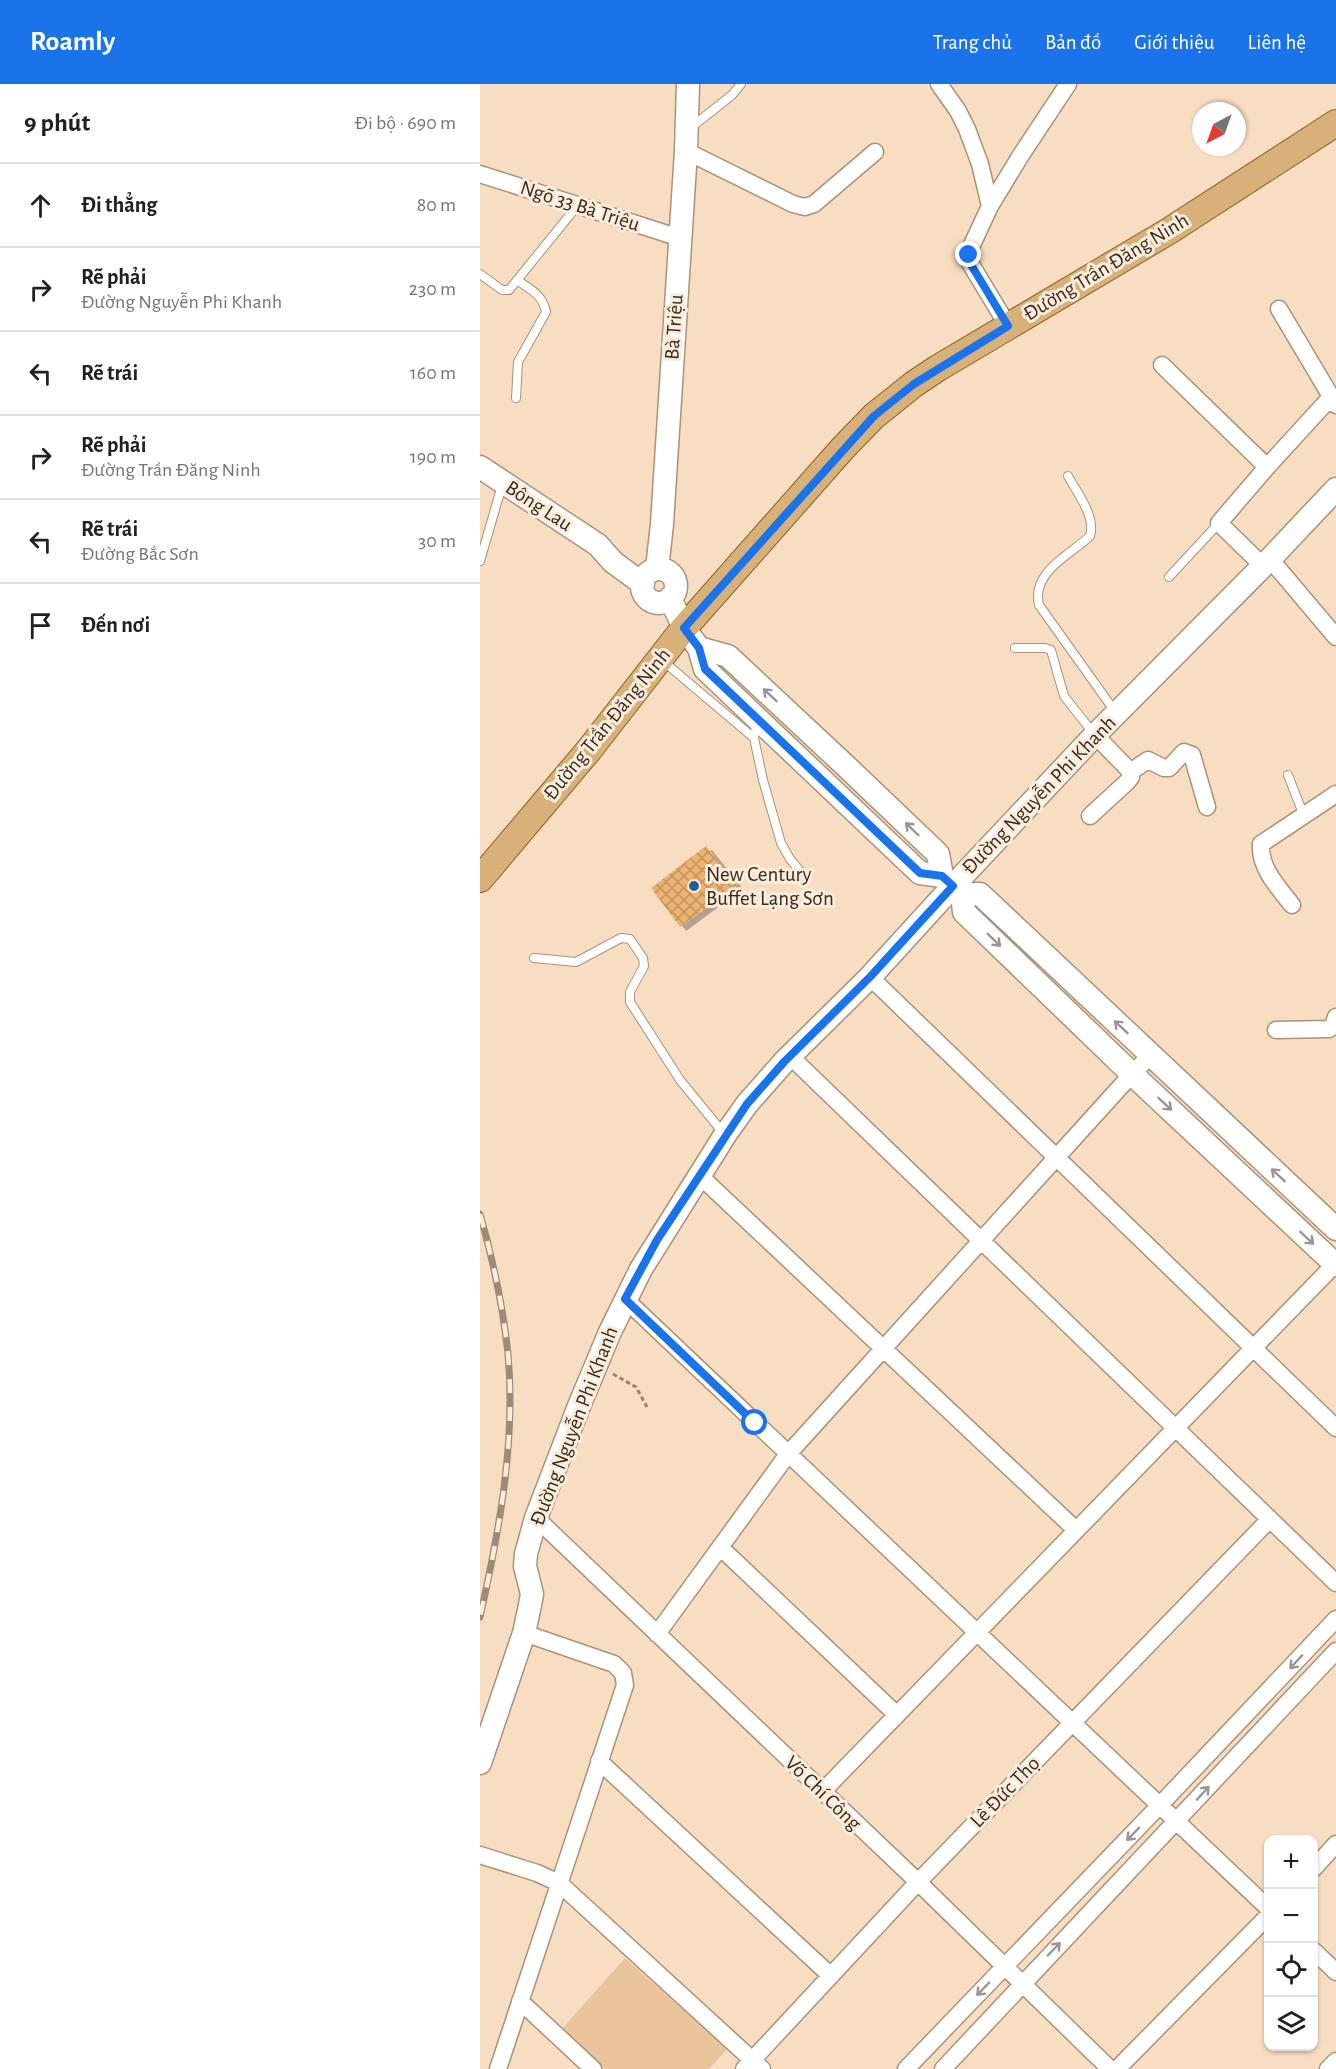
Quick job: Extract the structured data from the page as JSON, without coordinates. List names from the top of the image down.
{
  "streets": {
    "main road": ["Đường Trần Đăng Ninh"],
    "street": [
      "Ngõ 33 Bà Triệu",
      "Bà Triệu",
      "Bông Lau",
      "Đường Nguyễn Phi Khanh",
      "Lê Đức Thọ",
      "Võ Chí Công"
    ]
  },
  "crossings": [
    ["Ngõ 33 Bà Triệu", "Bà Triệu"],
    ["Đường Trần Đăng Ninh", "Bông Lau"],
    ["Bà Triệu", "Bông Lau"],
    ["Đường Nguyễn Phi Khanh", "Võ Chí Công"],
    ["Lê Đức Thọ", "Võ Chí Công"]
  ],
  "places": ["New Century Buffet Lạng Sơn"],
  "north": "bottom left",
  "page": {
    "header": "Roamly",
    "nav": [
      "Trang chủ",
      "Bản đồ",
      "Giới thiệu",
      "Liên hệ"
    ],
    "heading": ["9 phút", "Đi bộ · 690 m"],
    "list": [
      ["Đi thẳng", "80 m"],
      ["Rẽ phải", "Đường Nguyễn Phi Khanh", "230 m"],
      ["Rẽ trái", "160 m"],
      ["Rẽ phải", "Đường Trần Đăng Ninh", "190 m"],
      ["Rẽ trái", "Đường Bắc Sơn", "30 m"],
      "Đến nơi"
    ],
    "map_buttons": ["+", "−"]
  }
}
